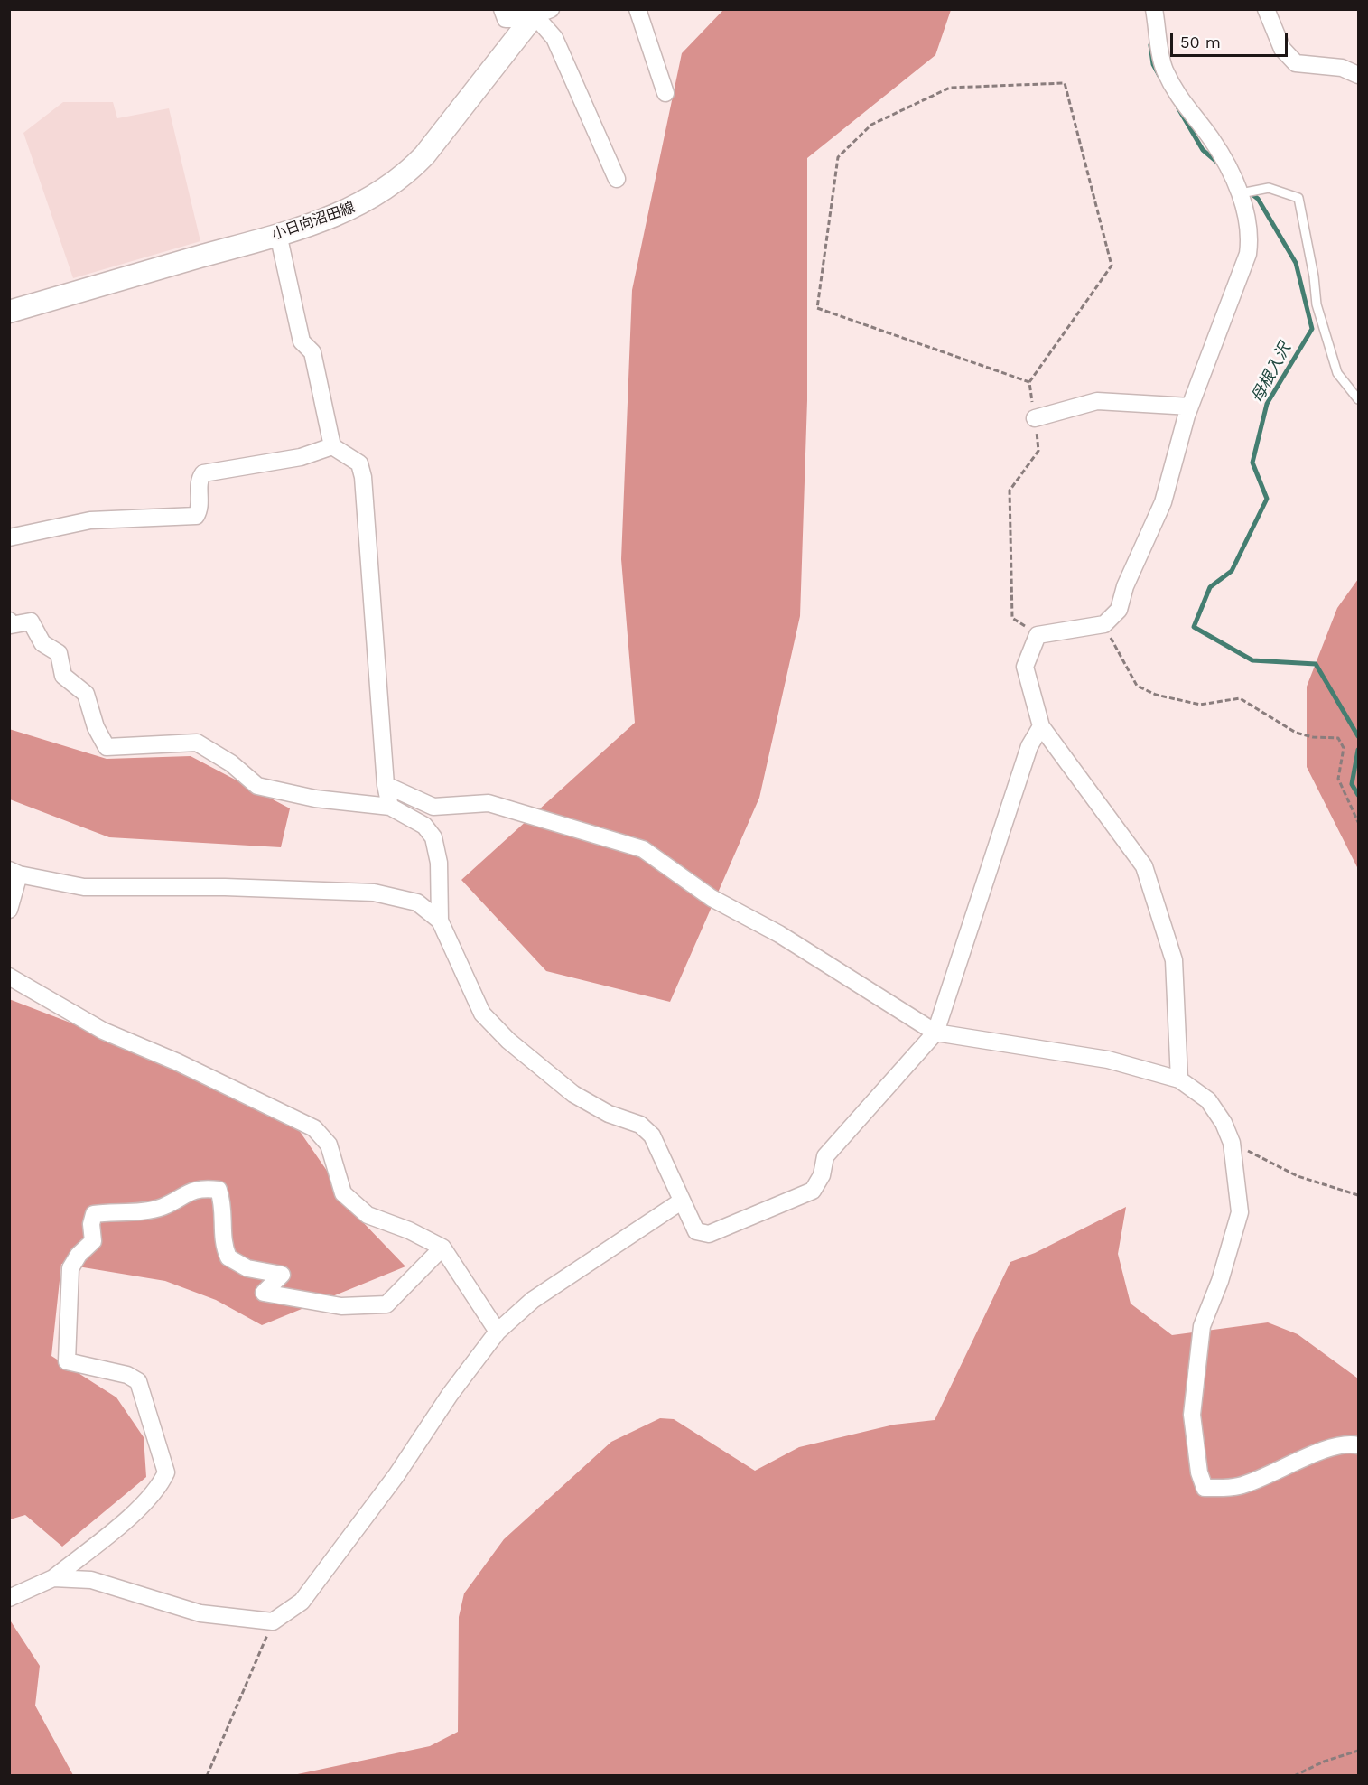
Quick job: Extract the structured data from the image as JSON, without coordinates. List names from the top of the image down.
{
  "streets": {
    "main road": ["小日向沼田線"]
  },
  "water": ["母根入沢"],
  "scale_bar": "50 m"
}
